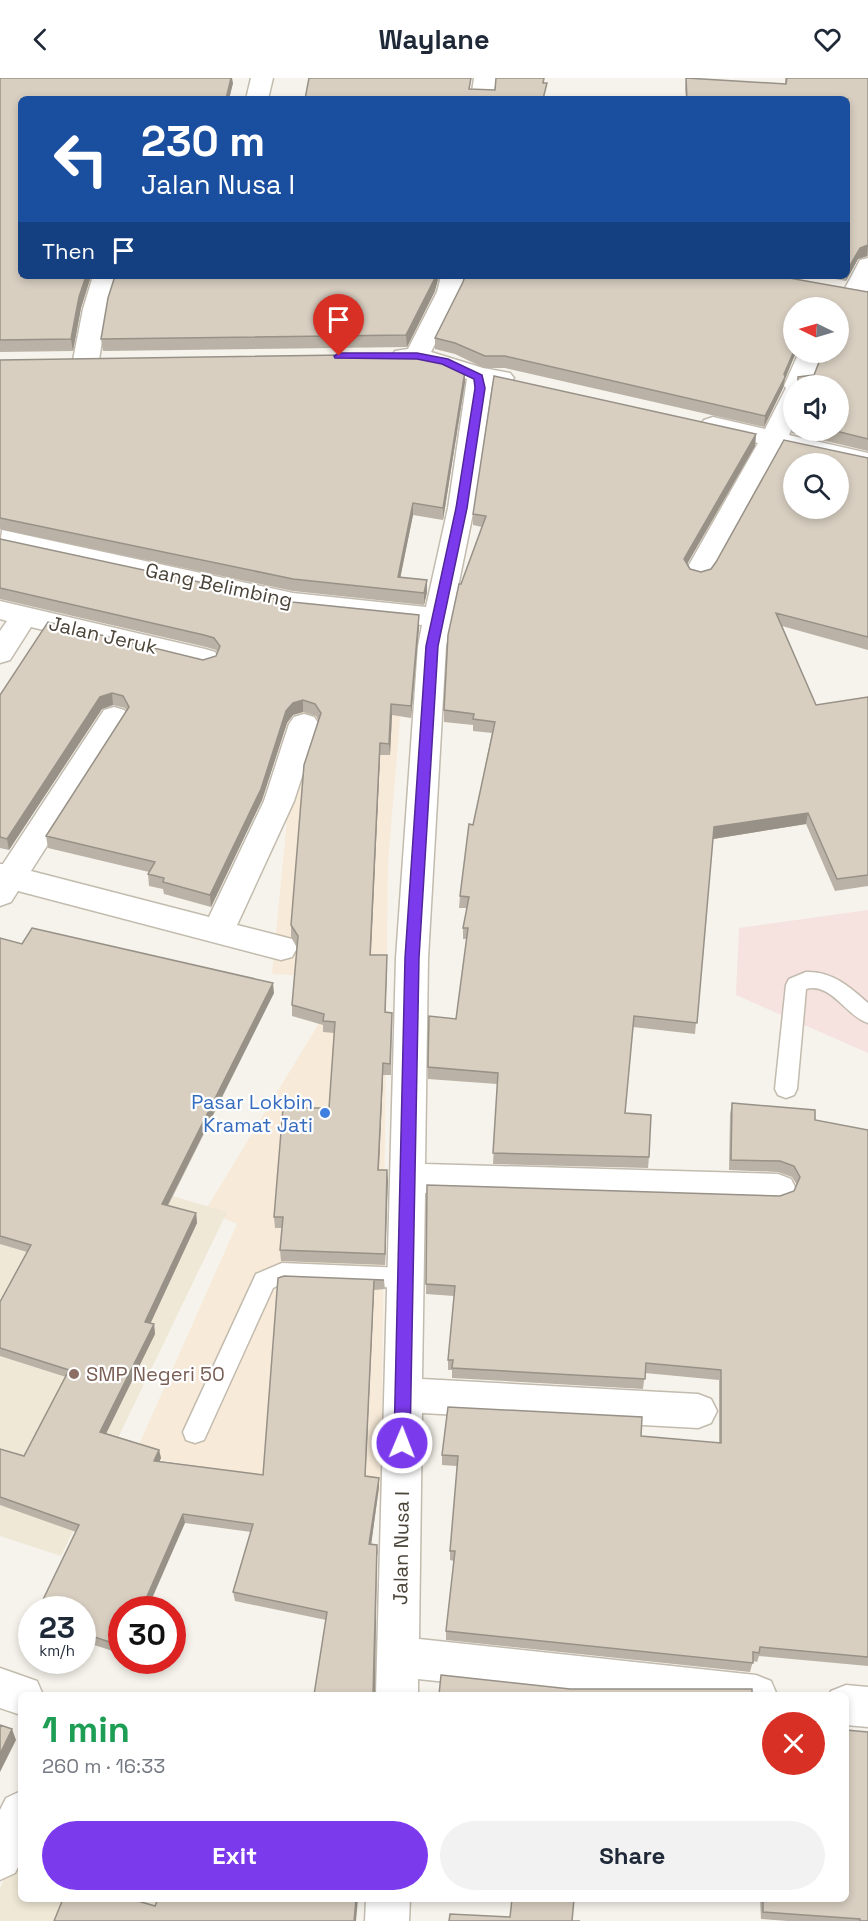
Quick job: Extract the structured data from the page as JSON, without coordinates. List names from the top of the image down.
{
  "streets": {
    "street": ["Gang Belimbing", "Jalan Jeruk", "Jalan Nusa I"]
  },
  "crossings": [
    ["Gang Belimbing", "Jalan Nusa I"]
  ],
  "places": ["Pasar Lokbin Kramat Jati", "SMP Negeri 50"],
  "north": "left",
  "page": {
    "header": "Waylane",
    "turn": ["230 m", "Jalan Nusa I"],
    "then": "Then",
    "speed": "23 km/h",
    "limit": "30",
    "heading": ["1 min", "260 m · 16:33"],
    "buttons": ["Exit", "Share"]
  }
}
